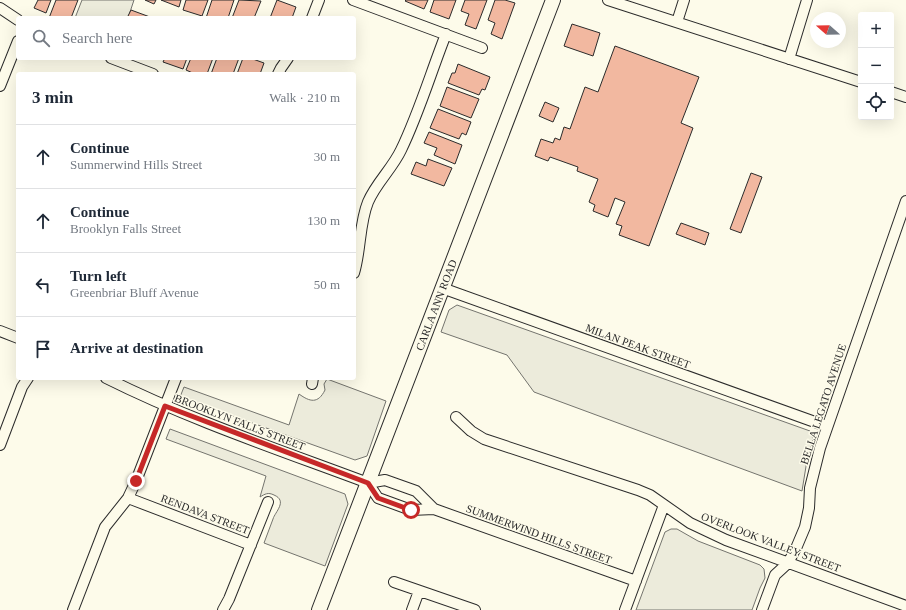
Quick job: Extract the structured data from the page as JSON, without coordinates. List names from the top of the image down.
{
  "streets": {
    "street": [
      "CARLA ANN ROAD",
      "MILAN PEAK STREET",
      "BELLA LEGATO AVENUE",
      "BROOKLYN FALLS STREET",
      "RENDAVA STREET",
      "SUMMERWIND HILLS STREET",
      "OVERLOOK VALLEY STREET"
    ]
  },
  "crossings": [
    ["CARLA ANN ROAD", "MILAN PEAK STREET"],
    ["CARLA ANN ROAD", "BROOKLYN FALLS STREET"],
    ["CARLA ANN ROAD", "SUMMERWIND HILLS STREET"],
    ["MILAN PEAK STREET", "BELLA LEGATO AVENUE"],
    ["BELLA LEGATO AVENUE", "OVERLOOK VALLEY STREET"],
    ["BROOKLYN FALLS STREET", "SUMMERWIND HILLS STREET"]
  ],
  "north": "left",
  "page": {
    "map_buttons": ["+", "−"],
    "search": "Search here",
    "heading": ["3 min", "Walk · 210 m"],
    "list": [
      ["Continue", "Summerwind Hills Street", "30 m"],
      ["Continue", "Brooklyn Falls Street", "130 m"],
      ["Turn left", "Greenbriar Bluff Avenue", "50 m"],
      "Arrive at destination"
    ]
  }
}
